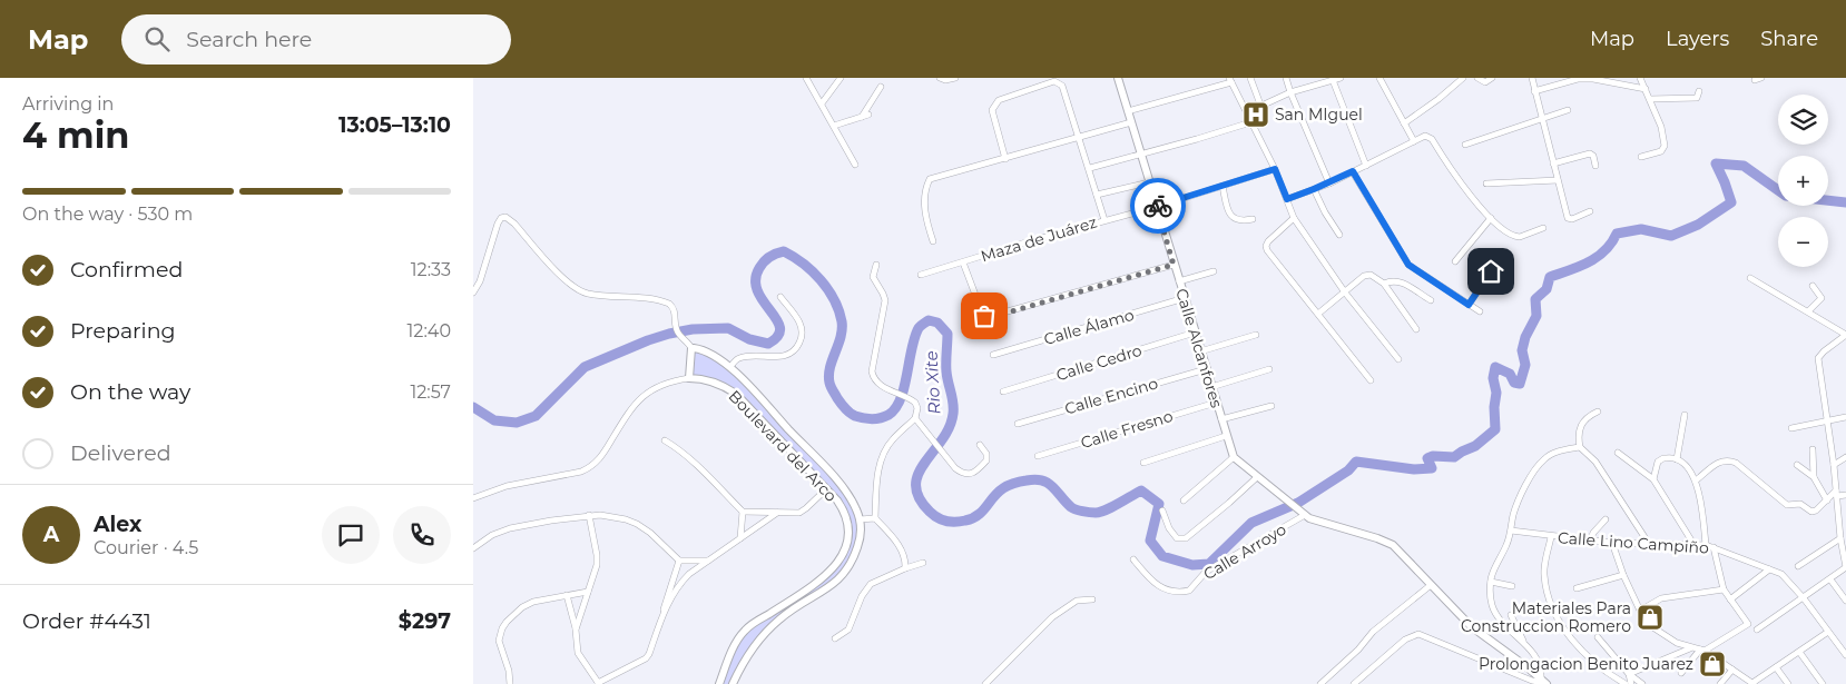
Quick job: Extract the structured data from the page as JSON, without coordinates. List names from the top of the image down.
{
  "streets": {
    "street": [
      "Maza de Juárez",
      "Calle Álamo",
      "Calle Alcanfores",
      "Calle Cedro",
      "Calle Encino",
      "Calle Fresno",
      "Boulevard del Arco",
      "Calle Lino Campiño",
      "Calle Arroyo"
    ]
  },
  "crossings": [
    ["Maza de Juárez", "Calle Alcanfores"],
    ["Calle Álamo", "Calle Alcanfores"],
    ["Calle Alcanfores", "Calle Cedro"],
    ["Calle Alcanfores", "Calle Encino"],
    ["Calle Alcanfores", "Calle Fresno"]
  ],
  "water": ["Rio Xite"],
  "places": {
    "hospital": ["San MIguel"],
    "shop": ["Materiales Para Construccion Romero", "Prolongacion Benito Juarez"]
  },
  "page": {
    "header": "Map",
    "search": "Search here",
    "nav": ["Map", "Layers", "Share"],
    "heading": ["4 min", "Arriving in", "13:05–13:10"],
    "panel": [
      "Alex",
      "Courier · 4.5",
      "Order #4431",
      "$297"
    ],
    "map_buttons": ["+", "−"],
    "bar": "On the way · 530 m",
    "list": [
      ["Confirmed", "12:33"],
      ["Preparing", "12:40"],
      ["On the way", "12:57"],
      "Delivered"
    ],
    "round": "A"
  }
}
